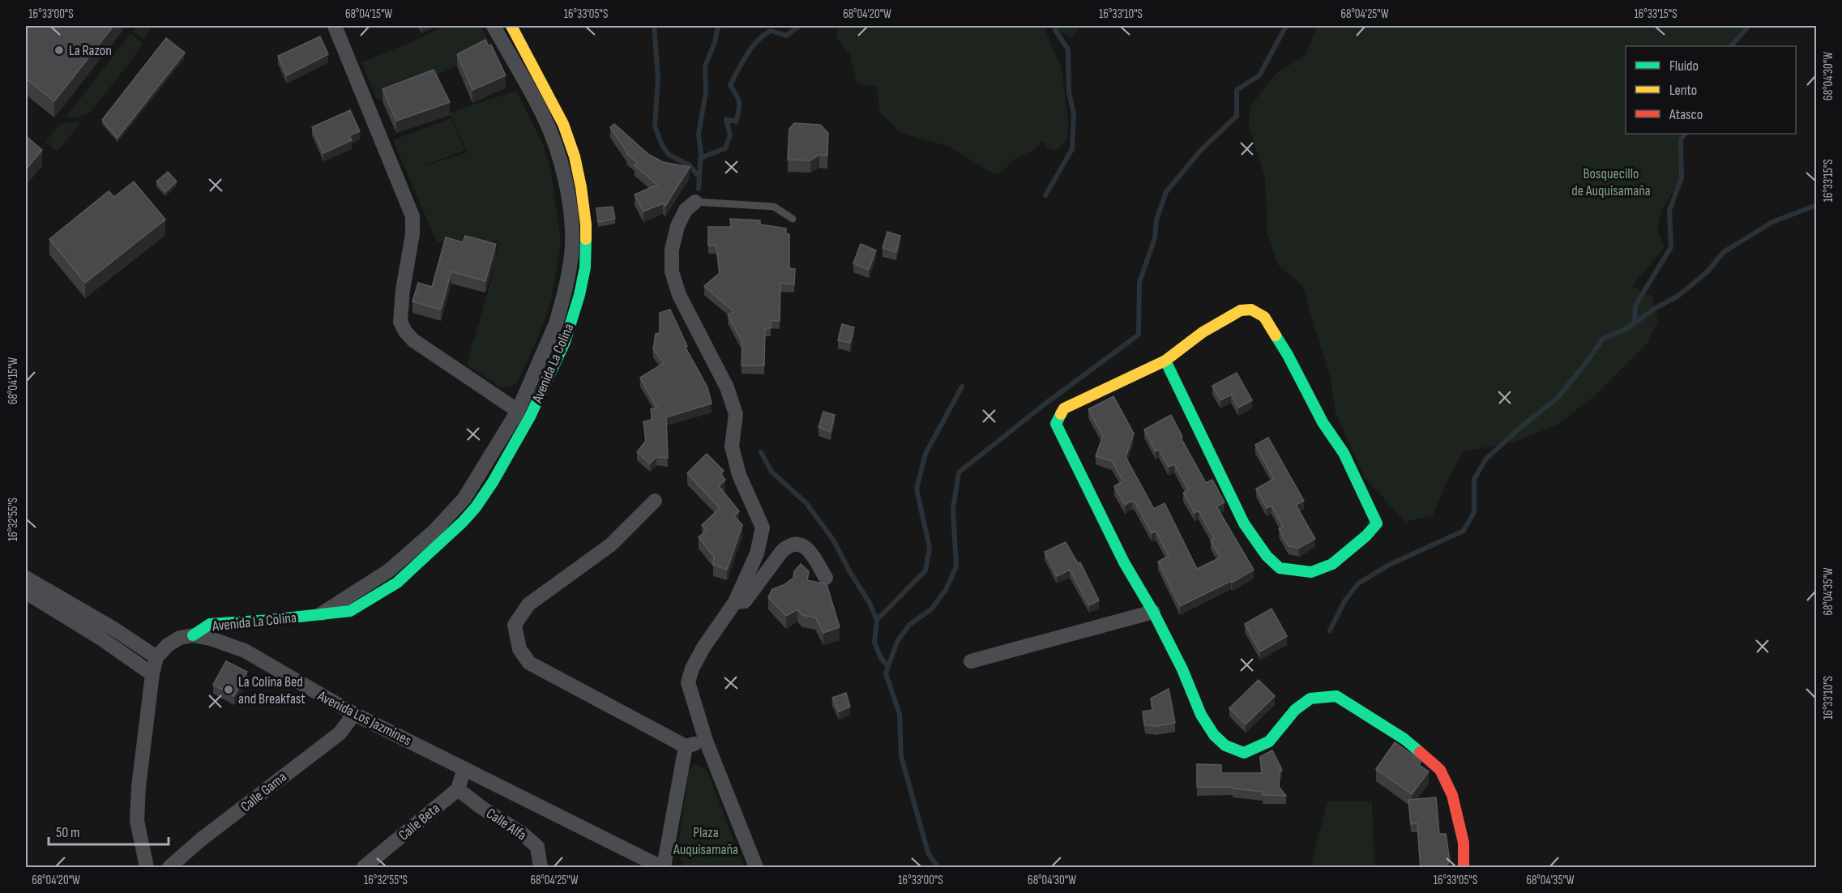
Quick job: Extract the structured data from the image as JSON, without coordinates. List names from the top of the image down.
{
  "streets": {
    "street": [
      "Avenida La Colina",
      "Avenida Los Jazmines",
      "Calle Gama",
      "Calle Beta",
      "Calle Alfa"
    ]
  },
  "crossings": [
    ["Avenida La Colina", "Avenida Los Jazmines"],
    ["Avenida Los Jazmines", "Calle Gama"],
    ["Calle Beta", "Calle Alfa"]
  ],
  "parks": ["Bosquecillo de Auquisamaña", "Plaza Auquisamaña"],
  "places": ["La Razon", "La Colina Bed and Breakfast"],
  "legend": ["Fluido", "Lento", "Atasco"],
  "scale_bar": "50 m",
  "coordinates": [
    "16°33'00\"S",
    "68°04'15\"W",
    "16°33'05\"S",
    "68°04'20\"W",
    "16°33'10\"S",
    "68°04'25\"W",
    "16°33'15\"S",
    "68°04'30\"W",
    "16°32'55\"S",
    "68°04'35\"W"
  ]
}
